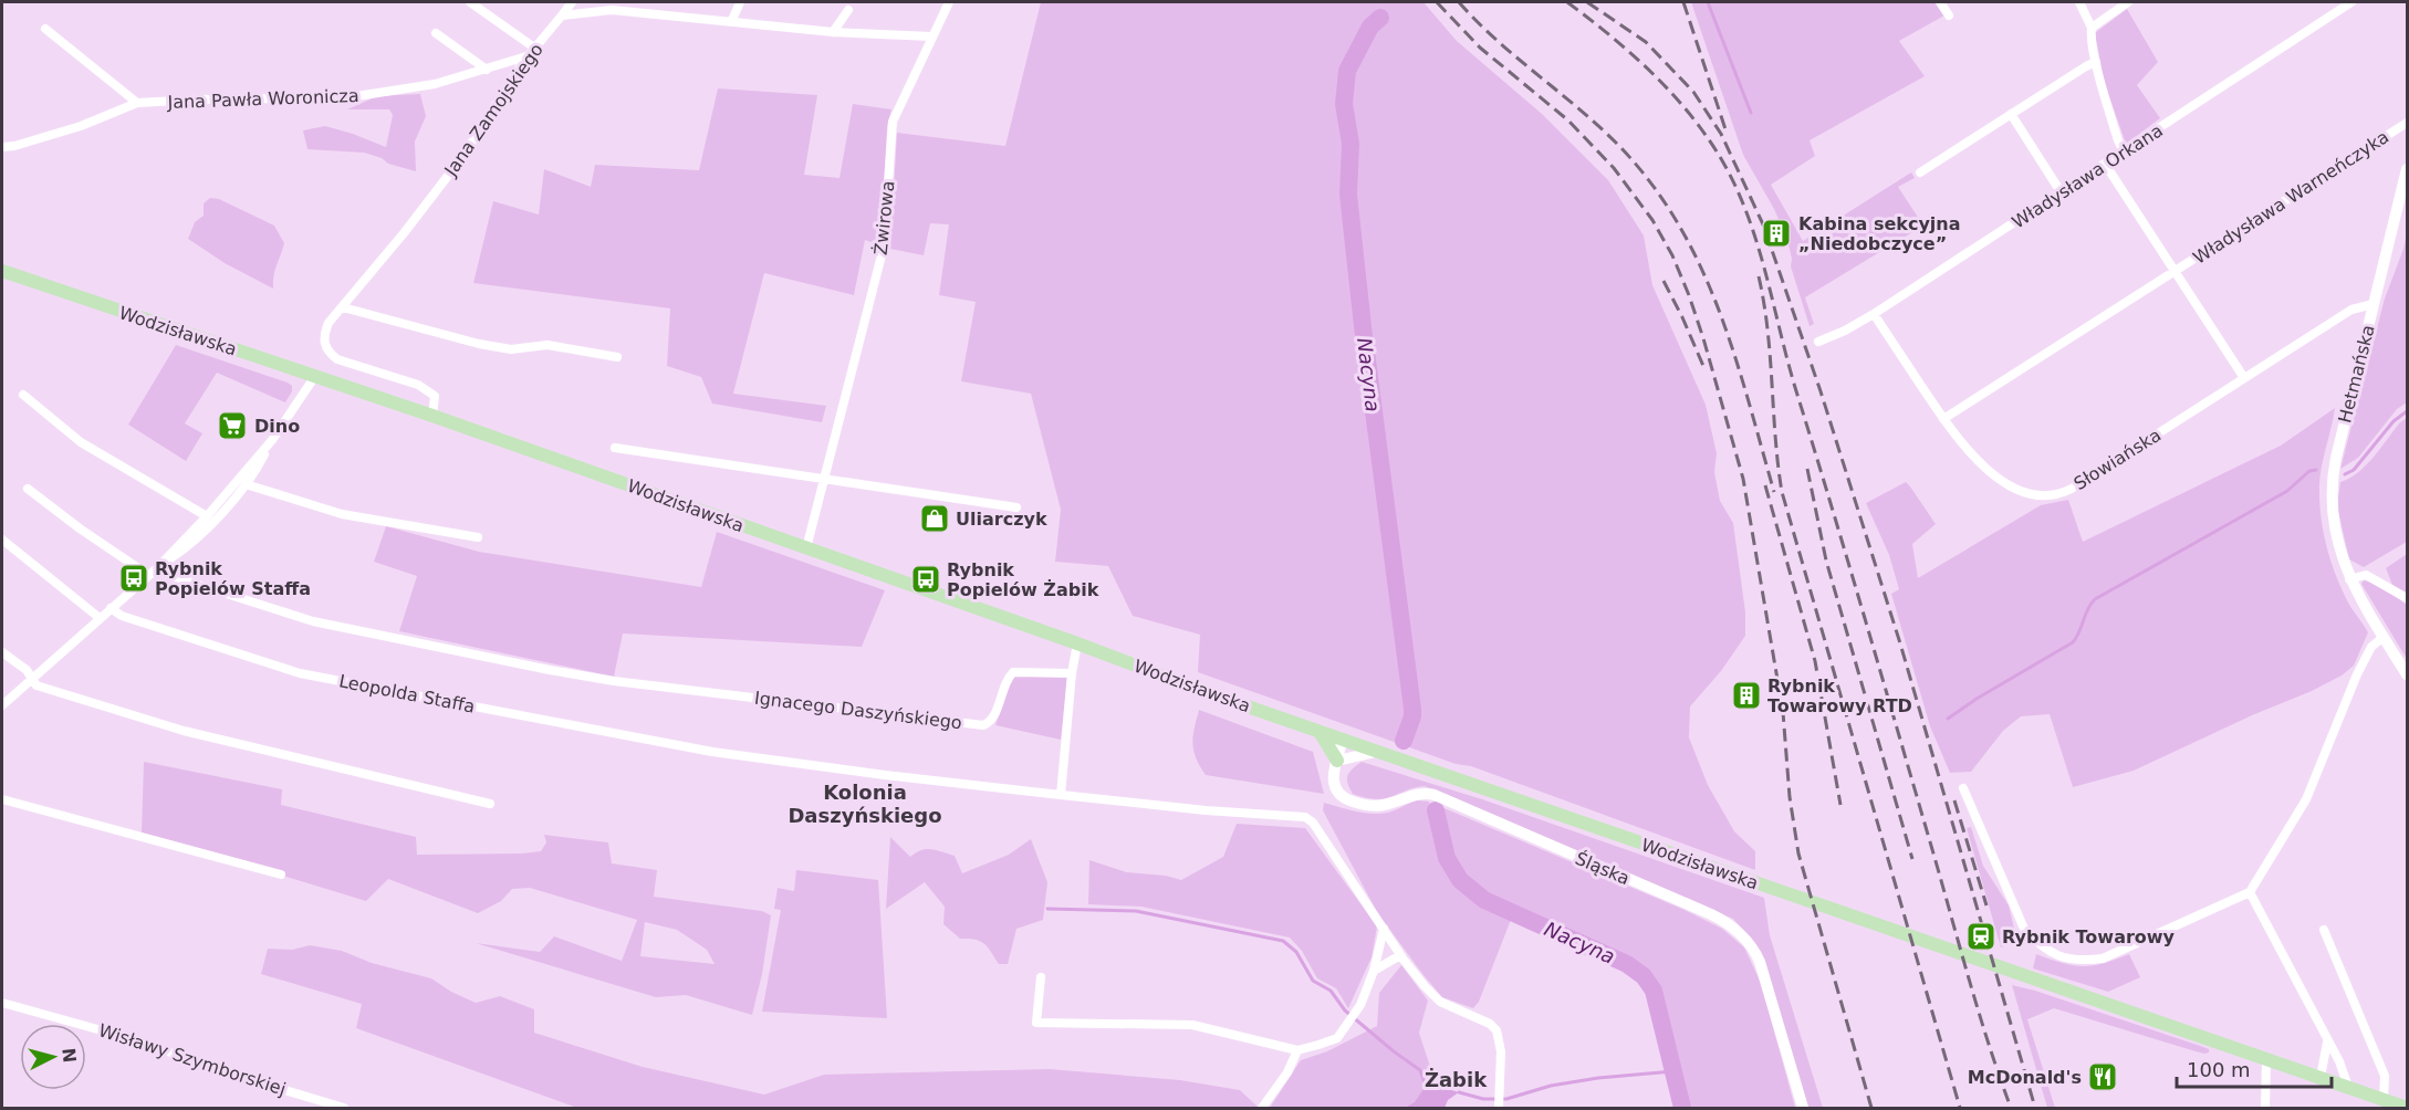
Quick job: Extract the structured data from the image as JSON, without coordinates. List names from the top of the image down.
{
  "streets": {
    "main road": ["Wodzisławska"],
    "street": [
      "Jana Pawła Woronicza",
      "Jana Zamojskiego",
      "Władysława Orkana",
      "Władysława Warneńczyka",
      "Żwirowa",
      "Hetmańska",
      "Słowiańska",
      "Leopolda Staffa",
      "Ignacego Daszyńskiego",
      "Śląska",
      "Wisławy Szymborskiej"
    ]
  },
  "crossings": [
    ["Jana Pawła Woronicza", "Jana Zamojskiego"],
    ["Jana Zamojskiego", "Wodzisławska"],
    ["Władysława Orkana", "Władysława Warneńczyka"],
    ["Władysława Orkana", "Słowiańska"],
    ["Władysława Warneńczyka", "Słowiańska"],
    ["Żwirowa", "Wodzisławska"],
    ["Wodzisławska", "Śląska"],
    ["Hetmańska", "Słowiańska"]
  ],
  "districts": ["Kolonia Daszyńskiego", "Żabik"],
  "water": ["Nacyna"],
  "places": {
    "building": ["Kabina sekcyjna „Niedobczyce”", "Rybnik Towarowy RTD"],
    "supermarket": ["Dino"],
    "shop": ["Uliarczyk"],
    "bus stop": ["Rybnik Popielów Staffa", "Rybnik Popielów Żabik"],
    "station": ["Rybnik Towarowy"],
    "restaurant": ["McDonald's"]
  },
  "scale_bar": "100 m",
  "north": "right"
}
